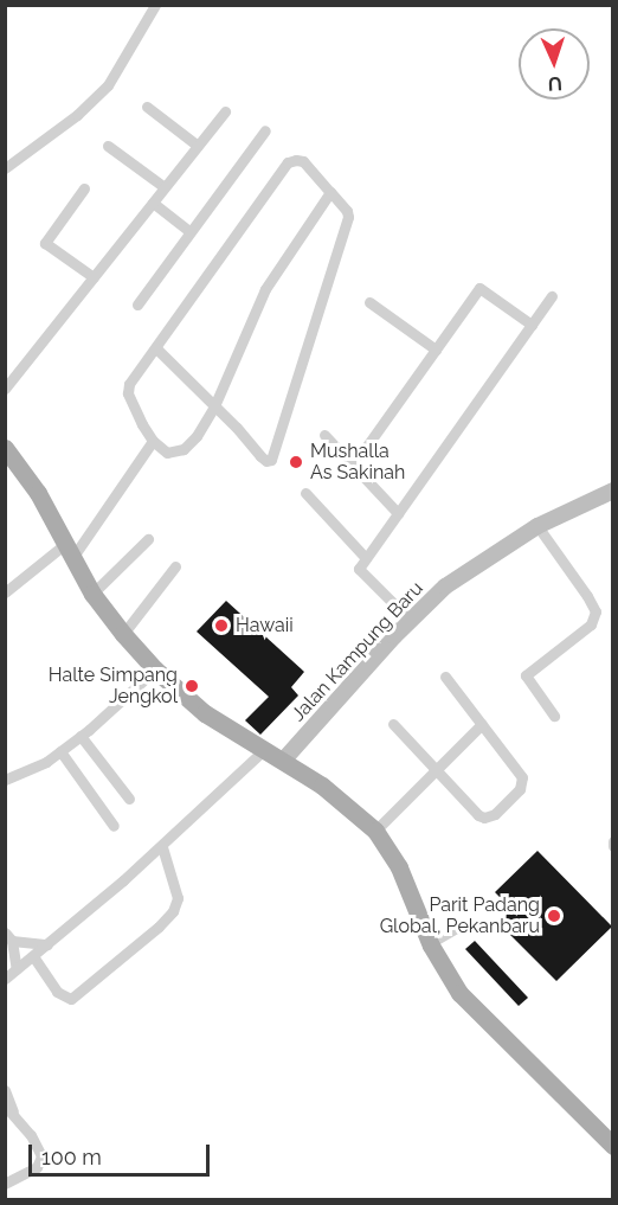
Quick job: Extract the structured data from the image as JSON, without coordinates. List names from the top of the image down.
{
  "streets": {
    "street": ["Jalan Kampung Baru"]
  },
  "places": [
    "Mushalla As Sakinah",
    "Hawaii",
    "Halte Simpang Jengkol",
    "Parit Padang Global, Pekanbaru"
  ],
  "scale_bar": "100 m",
  "north": "bottom"
}
